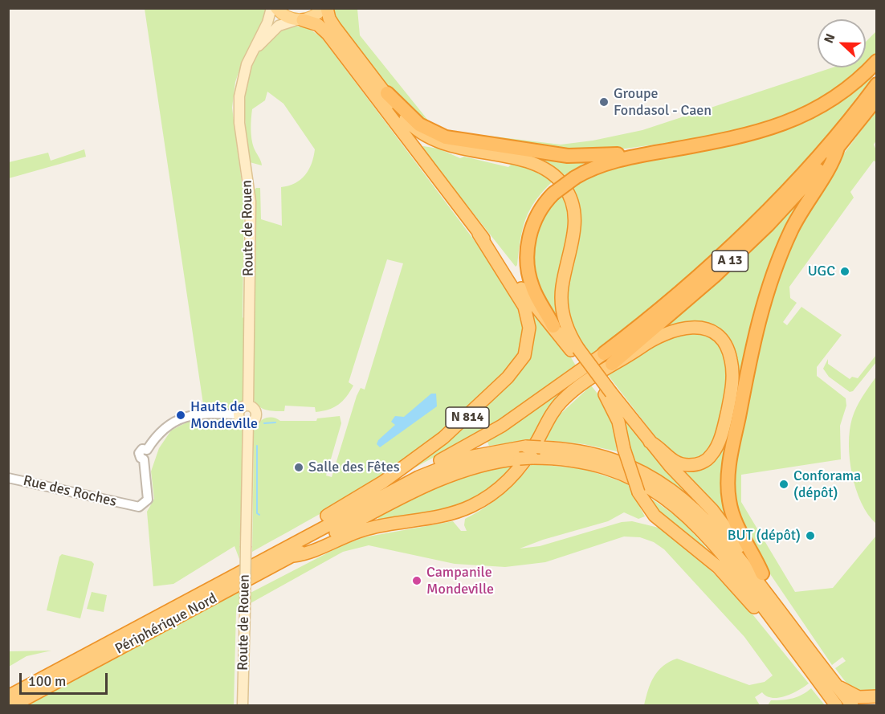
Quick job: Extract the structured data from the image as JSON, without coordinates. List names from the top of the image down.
{
  "streets": {
    "highway": ["A 13", "N 814", "Périphérique Nord"],
    "main road": ["Route de Rouen"],
    "street": ["Rue des Roches"]
  },
  "crossings": [
    ["Route de Rouen", "N 814"],
    ["Route de Rouen", "Rue des Roches"],
    ["N 814", "Périphérique Nord"]
  ],
  "places": [
    "Groupe Fondasol - Caen",
    "UGC",
    "Hauts de Mondeville",
    "Salle des Fêtes",
    "Conforama (dépôt)",
    "BUT (dépôt)",
    "Campanile Mondeville"
  ],
  "scale_bar": "100 m",
  "north": "left"
}
